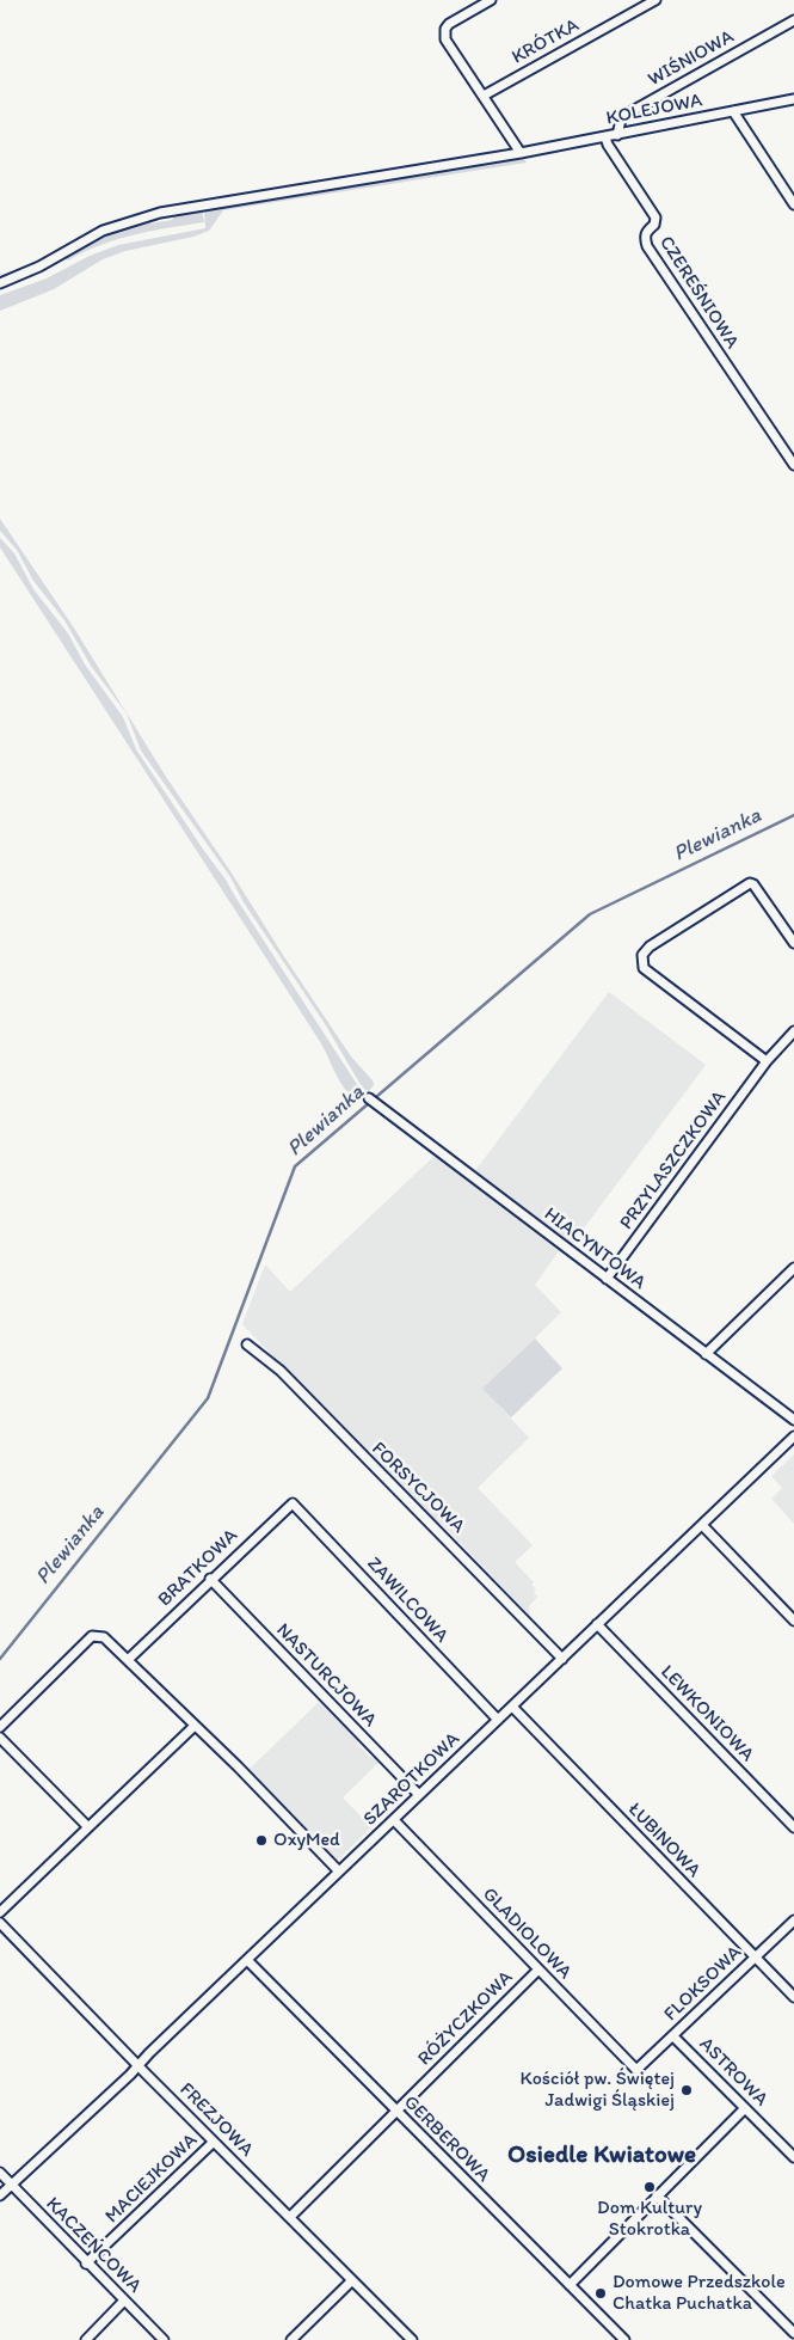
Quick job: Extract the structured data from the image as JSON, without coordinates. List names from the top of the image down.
{
  "streets": {
    "street": [
      "KRÓTKA",
      "WIŚNIOWA",
      "KOLEJOWA",
      "CZEREŚNIOWA",
      "PRZYLASZCZKOWA",
      "HIACYNTOWA",
      "FORSYCJOWA",
      "BRATKOWA",
      "ZAWILCOWA",
      "NASTURCJOWA",
      "LEWKONIOWA",
      "SZAROTKOWA",
      "ŁUBINOWA",
      "GLADIOLOWA",
      "FLOKSOWA",
      "RÓŻYCZKOWA",
      "ASTROWA",
      "FREZJOWA",
      "GERBEROWA",
      "MACIEJKOWA",
      "KACZEŃCOWA"
    ]
  },
  "crossings": [
    ["WIŚNIOWA", "KOLEJOWA"],
    ["KOLEJOWA", "CZEREŚNIOWA"],
    ["PRZYLASZCZKOWA", "HIACYNTOWA"],
    ["FORSYCJOWA", "SZAROTKOWA"],
    ["BRATKOWA", "ZAWILCOWA"],
    ["BRATKOWA", "NASTURCJOWA"],
    ["ZAWILCOWA", "SZAROTKOWA"],
    ["NASTURCJOWA", "SZAROTKOWA"],
    ["LEWKONIOWA", "SZAROTKOWA"],
    ["SZAROTKOWA", "ŁUBINOWA"],
    ["SZAROTKOWA", "GLADIOLOWA"],
    ["SZAROTKOWA", "FREZJOWA"],
    ["SZAROTKOWA", "GERBEROWA"],
    ["SZAROTKOWA", "KACZEŃCOWA"],
    ["ŁUBINOWA", "FLOKSOWA"],
    ["GLADIOLOWA", "FLOKSOWA"],
    ["GLADIOLOWA", "RÓŻYCZKOWA"],
    ["FLOKSOWA", "ASTROWA"],
    ["RÓŻYCZKOWA", "FREZJOWA"],
    ["RÓŻYCZKOWA", "GERBEROWA"],
    ["FREZJOWA", "MACIEJKOWA"],
    ["MACIEJKOWA", "KACZEŃCOWA"]
  ],
  "districts": ["Osiedle Kwiatowe"],
  "water": ["Plewianka"],
  "places": [
    "OxyMed",
    "Kościół pw. Świętej Jadwigi Śląskiej",
    "Dom Kultury Stokrotka",
    "Domowe Przedszkole Chatka Puchatka"
  ]
}
